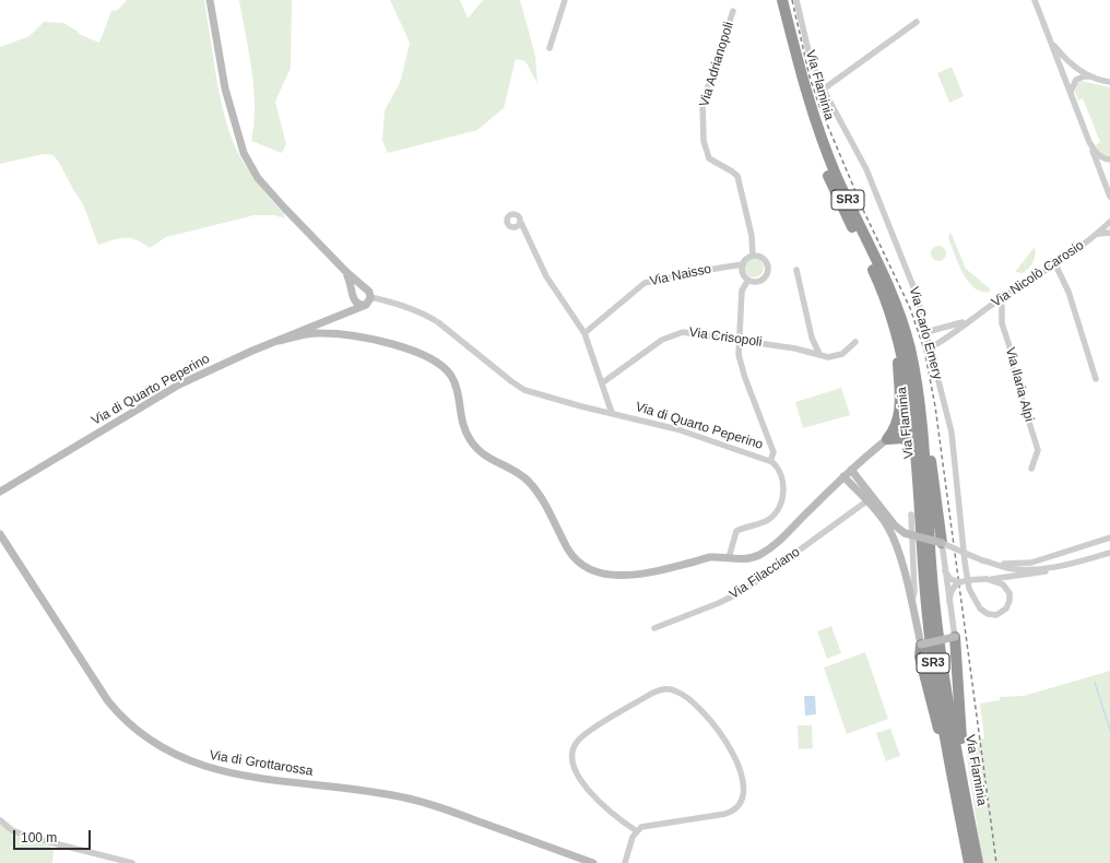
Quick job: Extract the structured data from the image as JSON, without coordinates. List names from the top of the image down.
{
  "streets": {
    "highway": ["Via Flaminia", "SR3"],
    "street": [
      "Via Adrianopoli",
      "Via Nicolò Carosio",
      "Via Naisso",
      "Via Carlo Emery",
      "Via Crisopoli",
      "Via Ilaria Alpi",
      "Via di Quarto Peperino",
      "Via Filacciano",
      "Via di Grottarossa"
    ]
  },
  "crossings": [
    ["Via Adrianopoli", "Via Naisso"],
    ["Via Nicolò Carosio", "Via Carlo Emery"],
    ["Via Nicolò Carosio", "Via Ilaria Alpi"]
  ],
  "scale_bar": "100 m"
}
